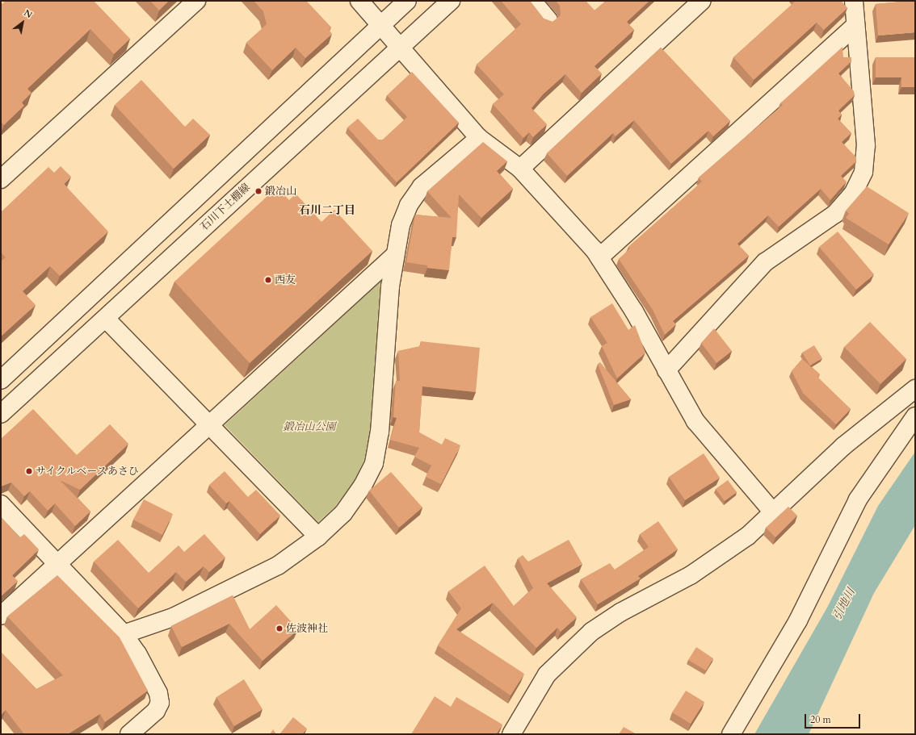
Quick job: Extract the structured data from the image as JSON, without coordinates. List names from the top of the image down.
{
  "streets": {
    "street": ["石川下土棚線"]
  },
  "districts": ["石川二丁目"],
  "water": ["引地川"],
  "parks": ["鍛冶山公園"],
  "places": [
    "鍛冶山",
    "西友",
    "サイクルベースあさひ",
    "佐波神社"
  ],
  "scale_bar": "20 m",
  "north": "top right"
}
